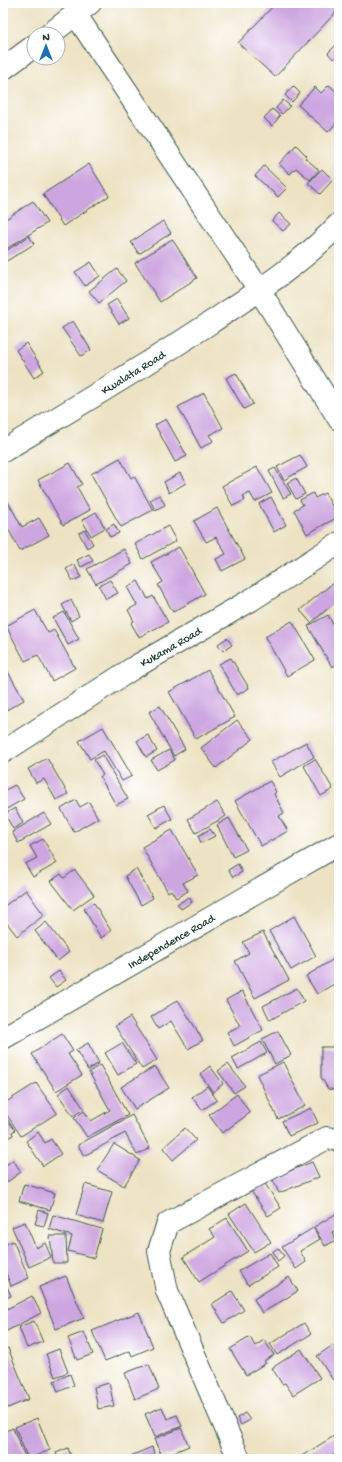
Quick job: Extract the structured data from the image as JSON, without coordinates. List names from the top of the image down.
{
  "streets": {
    "street": ["Kwalata Road", "Kukama Road", "Independence Road"]
  },
  "north": "top"
}
